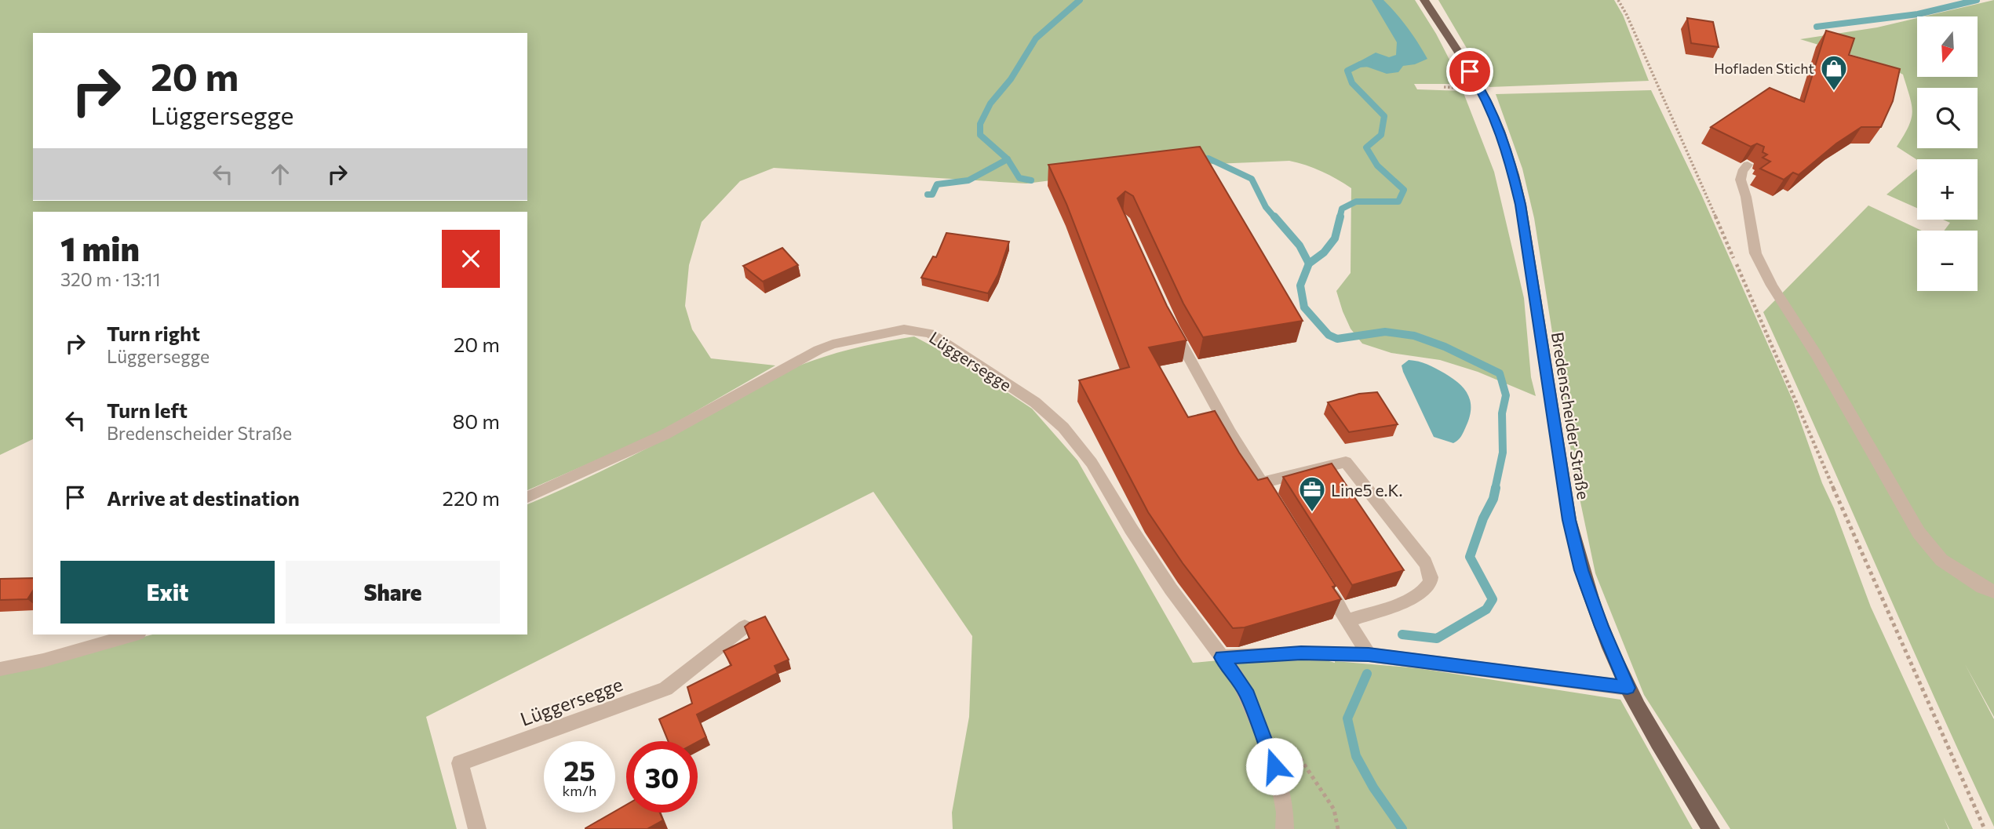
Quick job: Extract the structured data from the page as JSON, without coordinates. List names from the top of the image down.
{
  "streets": {
    "main road": ["Bredenscheider Straße"],
    "street": ["Lüggersegge"]
  },
  "places": {
    "shop": ["Hofladen Sticht"],
    "office": ["Line5 e.K."]
  },
  "north": "bottom",
  "page": {
    "map_buttons": ["+", "−"],
    "turn": ["20 m", "Lüggersegge"],
    "heading": ["1 min", "320 m · 13:11"],
    "list": [
      {
        "name": "Turn right",
        "note": "Lüggersegge",
        "value": "20 m"
      },
      {
        "name": "Turn left",
        "note": "Bredenscheider Straße",
        "value": "80 m"
      },
      {
        "name": "Arrive at destination",
        "value": "220 m"
      }
    ],
    "buttons": ["Exit", "Share"],
    "speed": "25 km/h",
    "limit": "30"
  }
}
